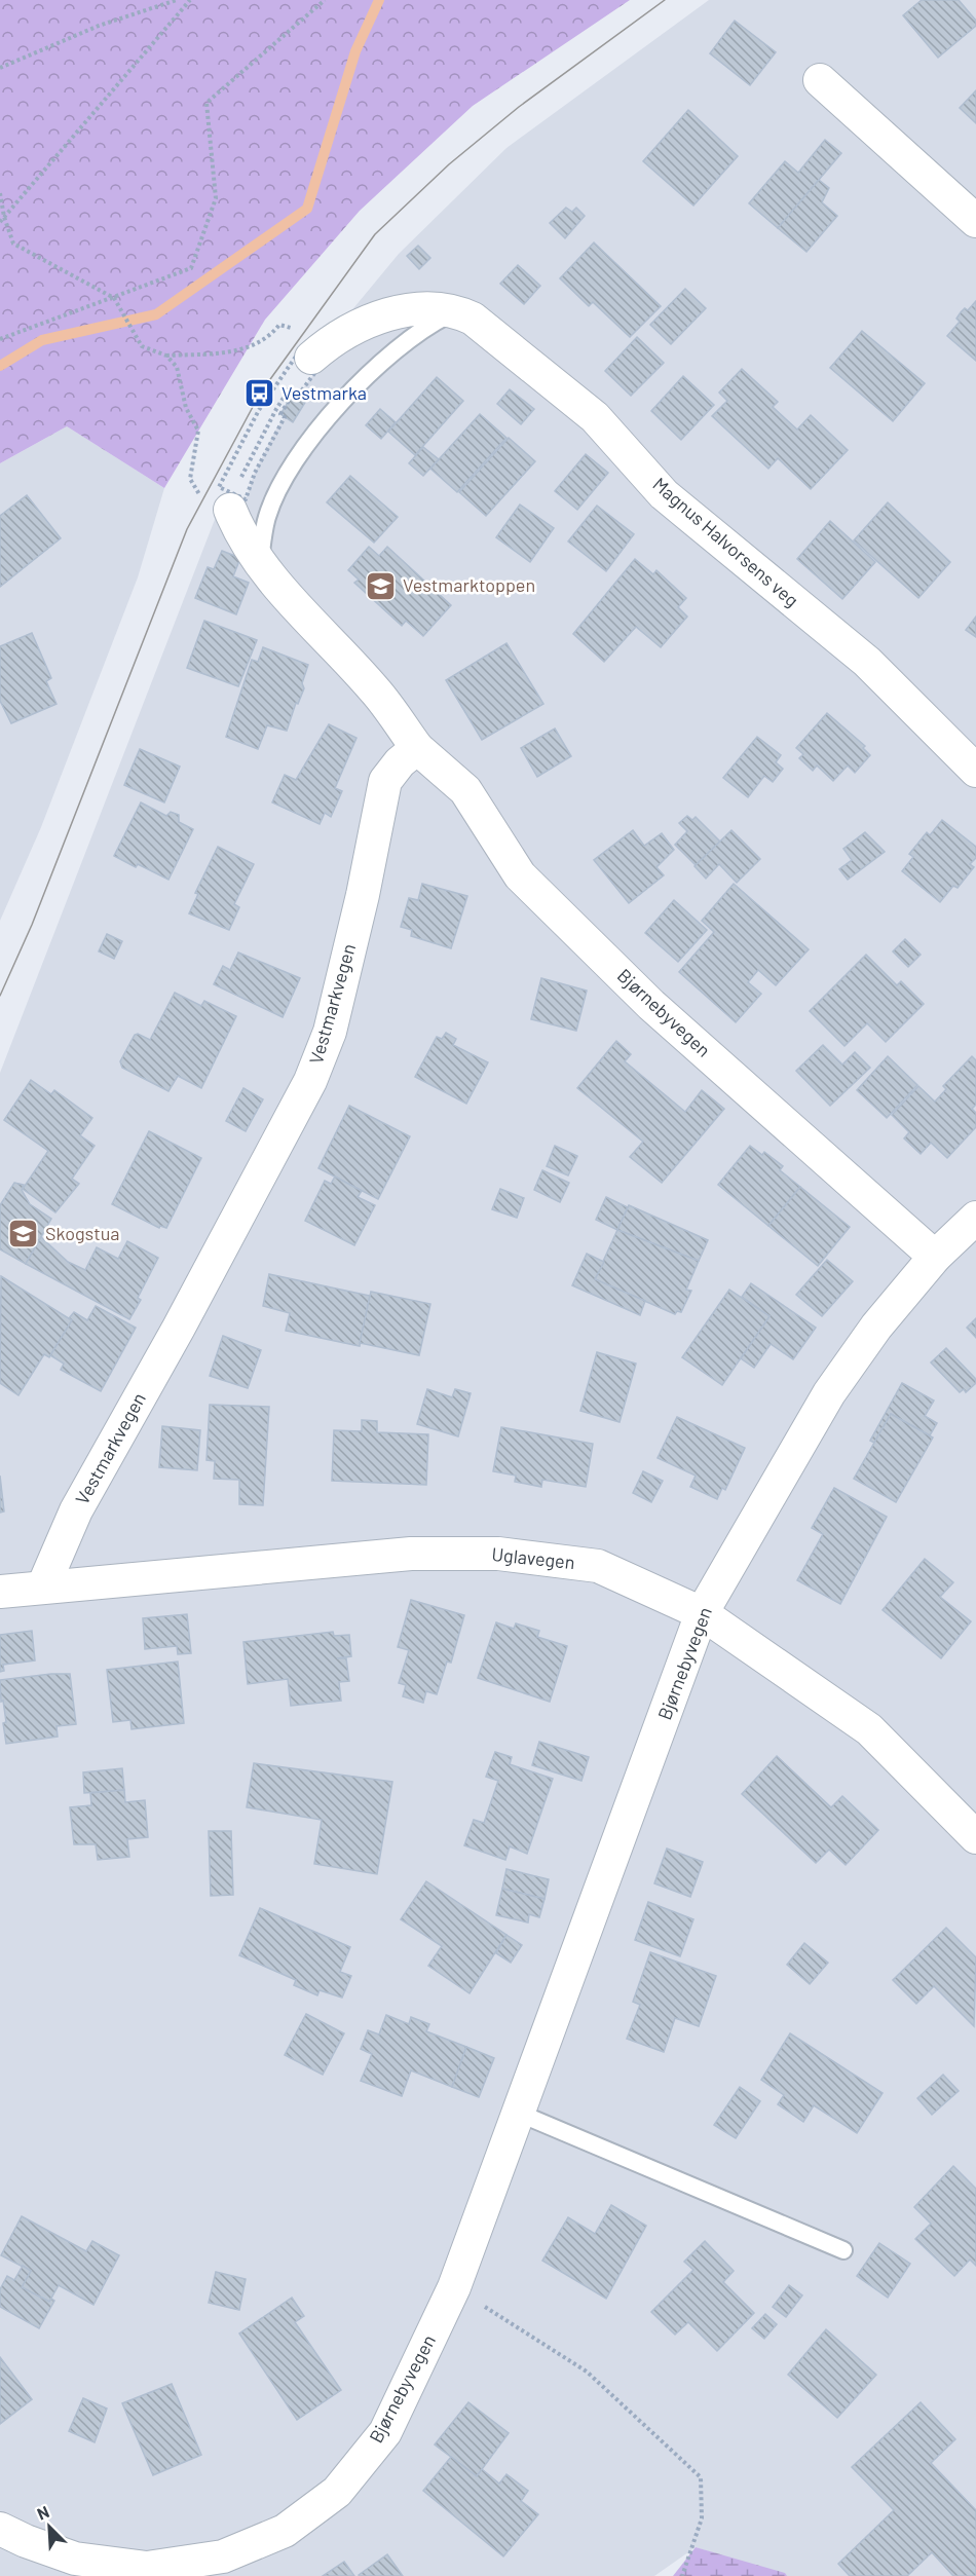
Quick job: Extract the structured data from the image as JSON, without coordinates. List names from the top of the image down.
{
  "streets": {
    "street": [
      "Magnus Halvorsens veg",
      "Vestmarkvegen",
      "Bjørnebyvegen",
      "Uglavegen"
    ]
  },
  "crossings": [
    ["Vestmarkvegen", "Bjørnebyvegen"],
    ["Vestmarkvegen", "Uglavegen"],
    ["Bjørnebyvegen", "Uglavegen"]
  ],
  "places": {
    "bus stop": ["Vestmarka"],
    "school or university": ["Vestmarktoppen", "Skogstua"]
  },
  "north": "top left"
}
